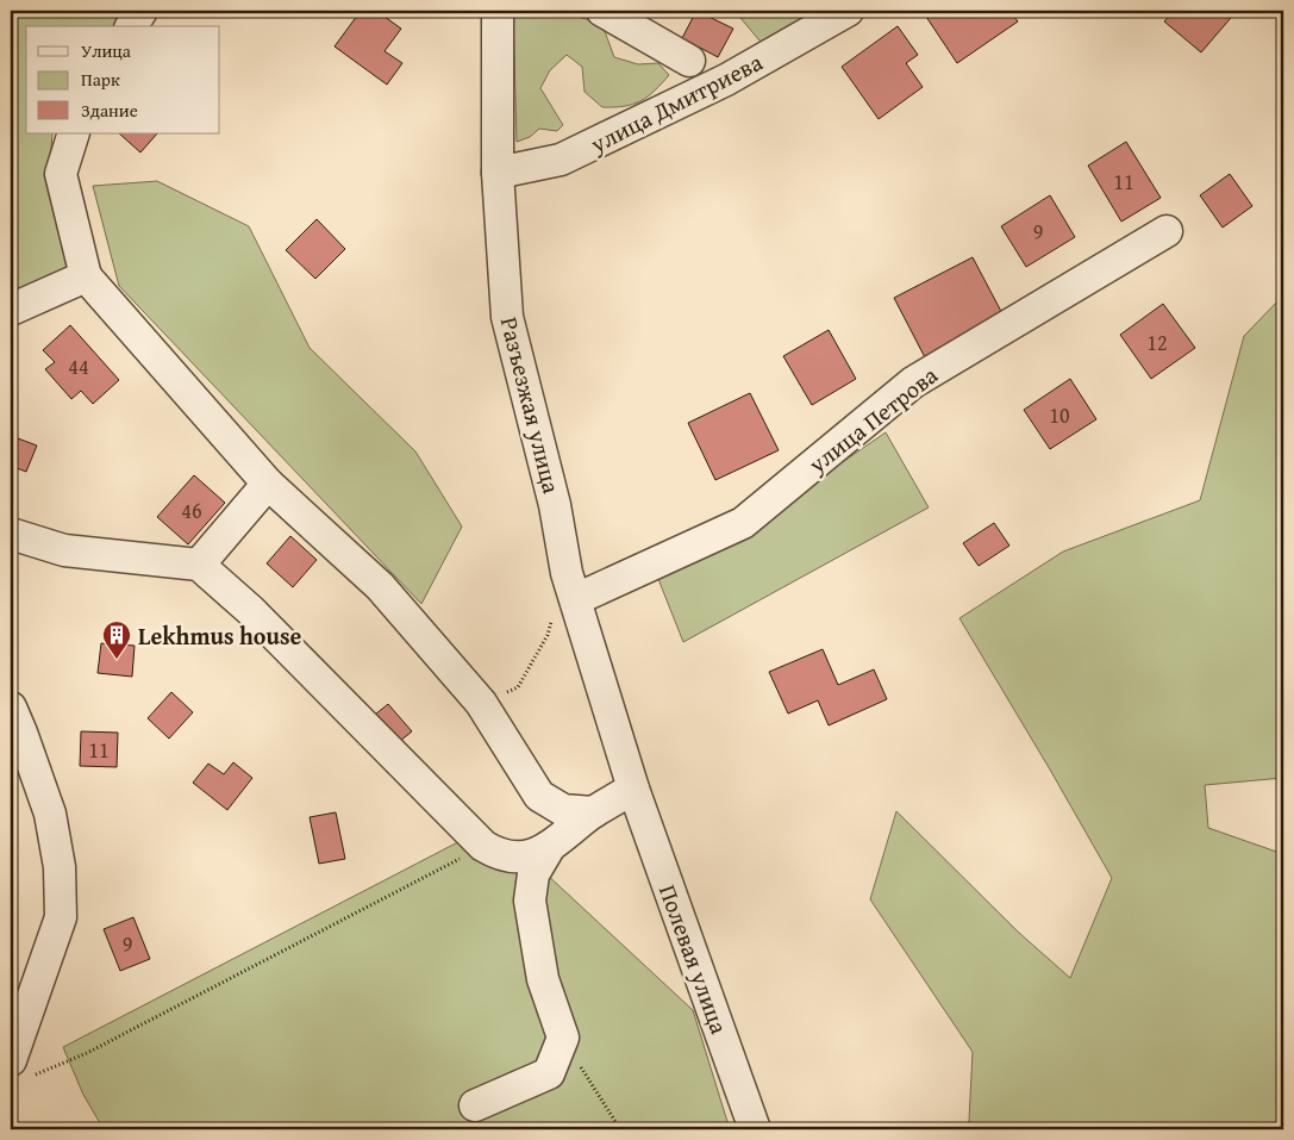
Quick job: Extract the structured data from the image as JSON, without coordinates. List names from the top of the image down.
{
  "streets": {
    "street": [
      "улица Дмитриева",
      "Разъезжая улица",
      "улица Петрова",
      "Полевая улица"
    ]
  },
  "crossings": [
    ["улица Дмитриева", "Разъезжая улица"],
    ["Разъезжая улица", "улица Петрова"],
    ["Разъезжая улица", "Полевая улица"]
  ],
  "places": {
    "building": ["Lekhmus house"]
  },
  "house_numbers": [
    "11",
    "9",
    "12",
    "44",
    "10",
    "46",
    "11",
    "9"
  ],
  "legend": ["Улица", "Парк", "Здание"]
}
